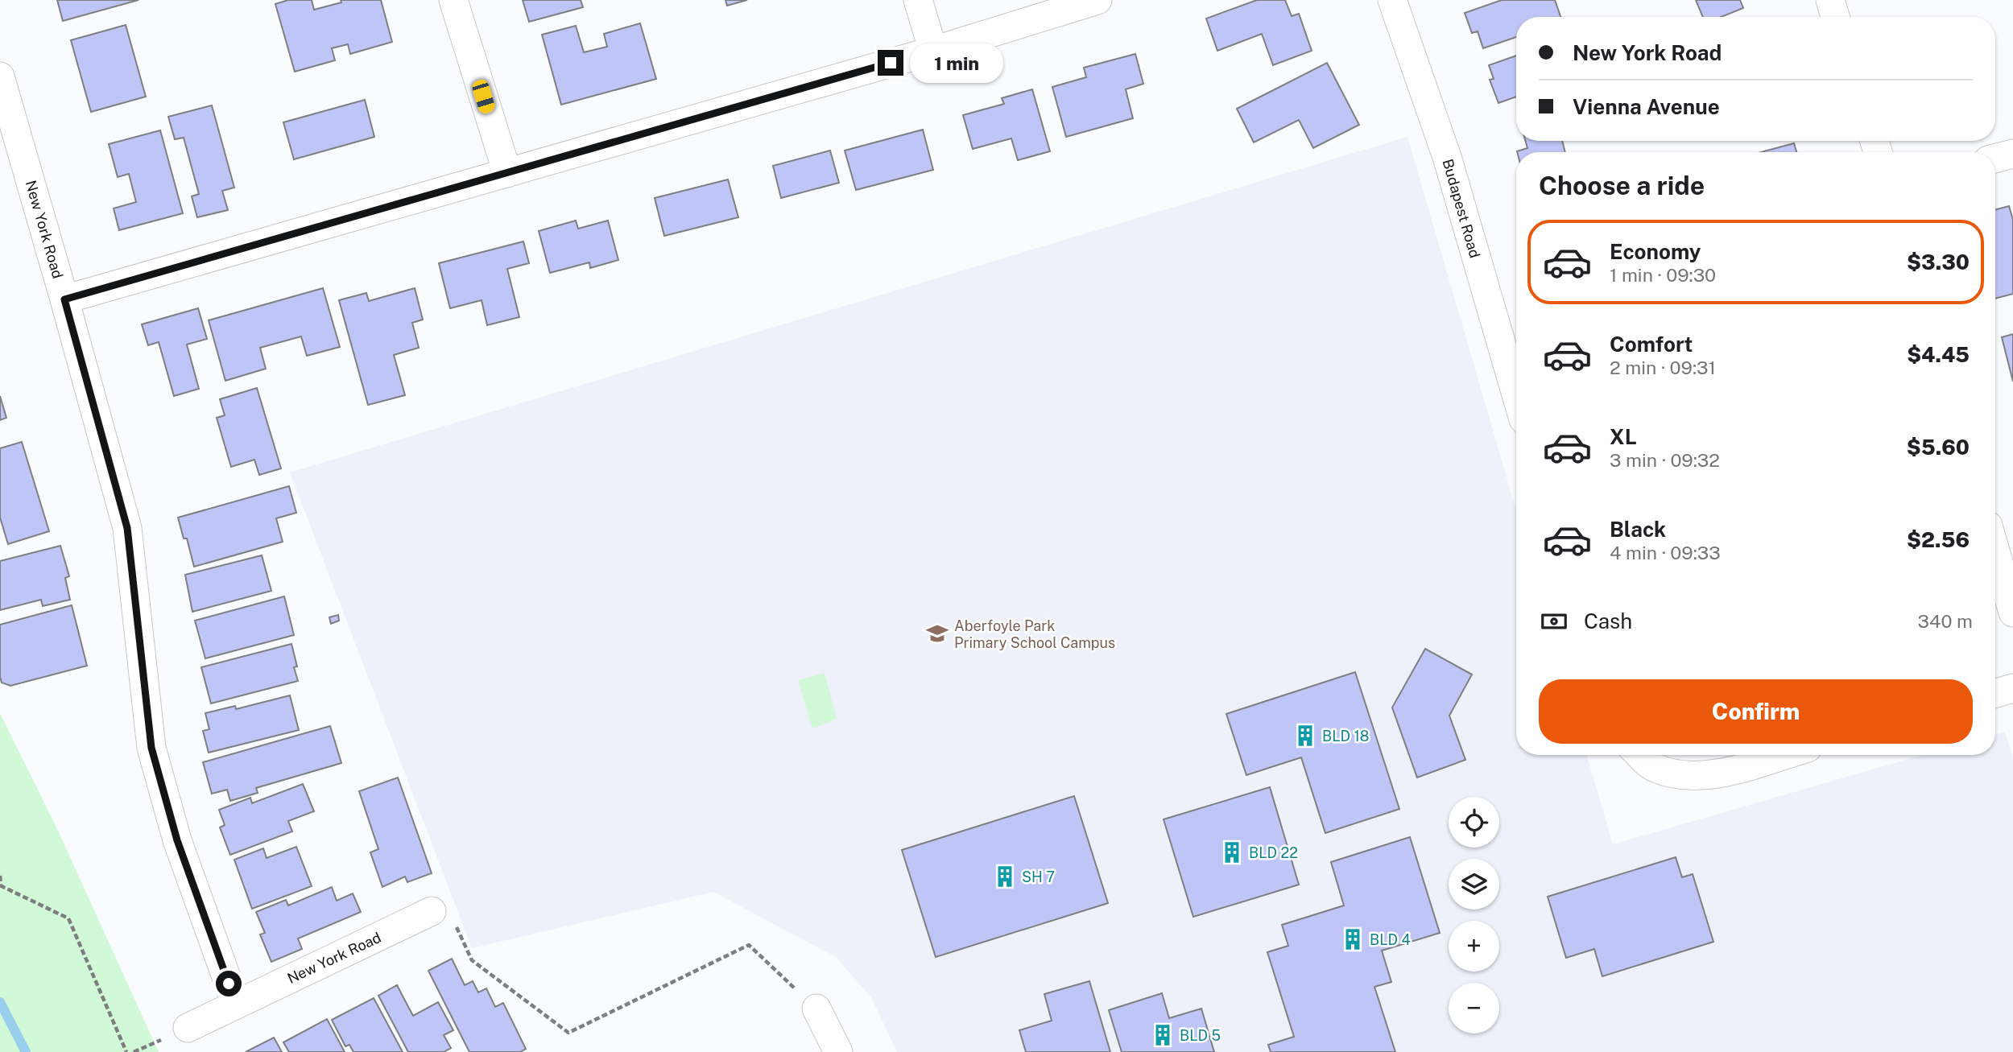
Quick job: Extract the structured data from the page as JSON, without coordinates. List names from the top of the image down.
{
  "streets": {
    "street": ["Budapest Road", "New York Road"]
  },
  "places": {
    "school or university": ["Aberfoyle Park Primary School Campus"],
    "building": [
      "BLD 18",
      "BLD 22",
      "SH 7",
      "BLD 4",
      "BLD 5"
    ]
  },
  "page": {
    "banner": ["New York Road", "Vienna Avenue"],
    "bubble": "1 min",
    "heading": "Choose a ride",
    "list": [
      {
        "name": "Economy",
        "note": "1 min · 09:30",
        "value": "$3.30"
      },
      {
        "name": "Comfort",
        "note": "2 min · 09:31",
        "value": "$4.45"
      },
      {
        "name": "XL",
        "note": "3 min · 09:32",
        "value": "$5.60"
      },
      {
        "name": "Black",
        "note": "4 min · 09:33",
        "value": "$2.56"
      }
    ],
    "pay": ["Cash", "340 m"],
    "buttons": "Confirm",
    "map_buttons": ["+", "−"]
  }
}
